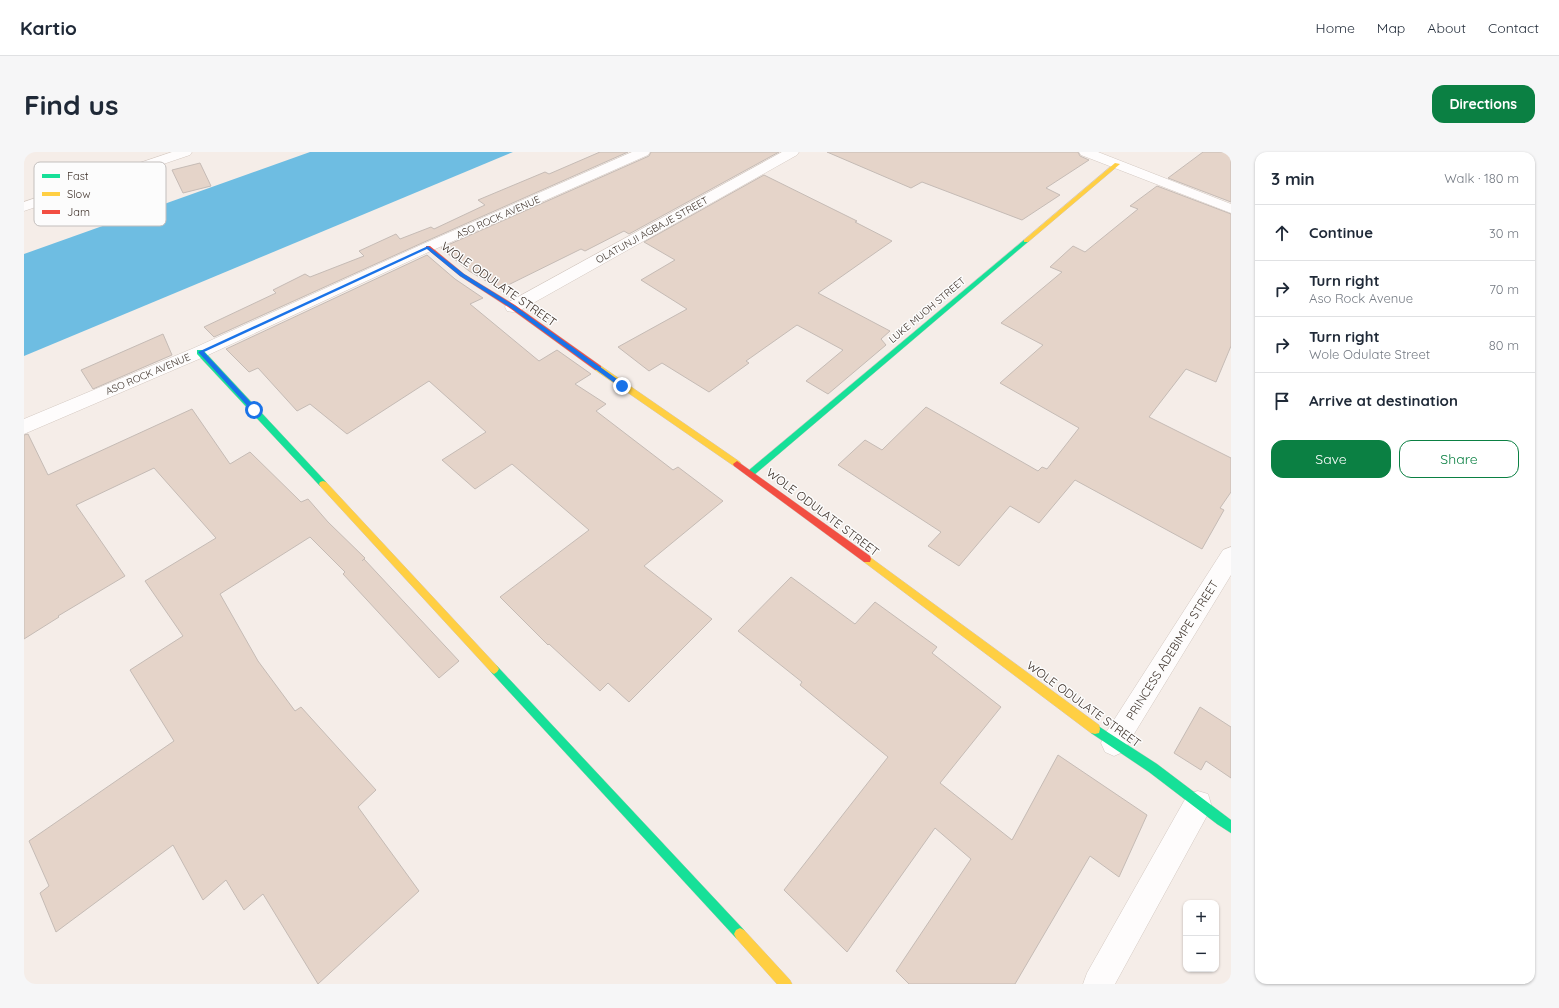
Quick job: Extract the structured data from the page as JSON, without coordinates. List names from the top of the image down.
{
  "streets": {
    "street": [
      "ASO ROCK AVENUE",
      "OLATUNJI AGBAJE STREET",
      "WOLE ODULATE STREET",
      "LUKE MUOH STREET",
      "PRINCESS ADEBIMPE STREET"
    ]
  },
  "crossings": [
    ["ASO ROCK AVENUE", "WOLE ODULATE STREET"],
    ["OLATUNJI AGBAJE STREET", "WOLE ODULATE STREET"],
    ["WOLE ODULATE STREET", "LUKE MUOH STREET"],
    ["WOLE ODULATE STREET", "PRINCESS ADEBIMPE STREET"]
  ],
  "legend": ["Fast", "Slow", "Jam"],
  "page": {
    "header": "Kartio",
    "nav": [
      "Home",
      "Map",
      "About",
      "Contact"
    ],
    "buttons": [
      "Directions",
      ["Save", "Share"]
    ],
    "title": "Find us",
    "heading": ["3 min", "Walk · 180 m"],
    "list": [
      ["Continue", "30 m"],
      ["Turn right", "Aso Rock Avenue", "70 m"],
      ["Turn right", "Wole Odulate Street", "80 m"],
      "Arrive at destination"
    ],
    "map_buttons": ["+", "−"]
  }
}
